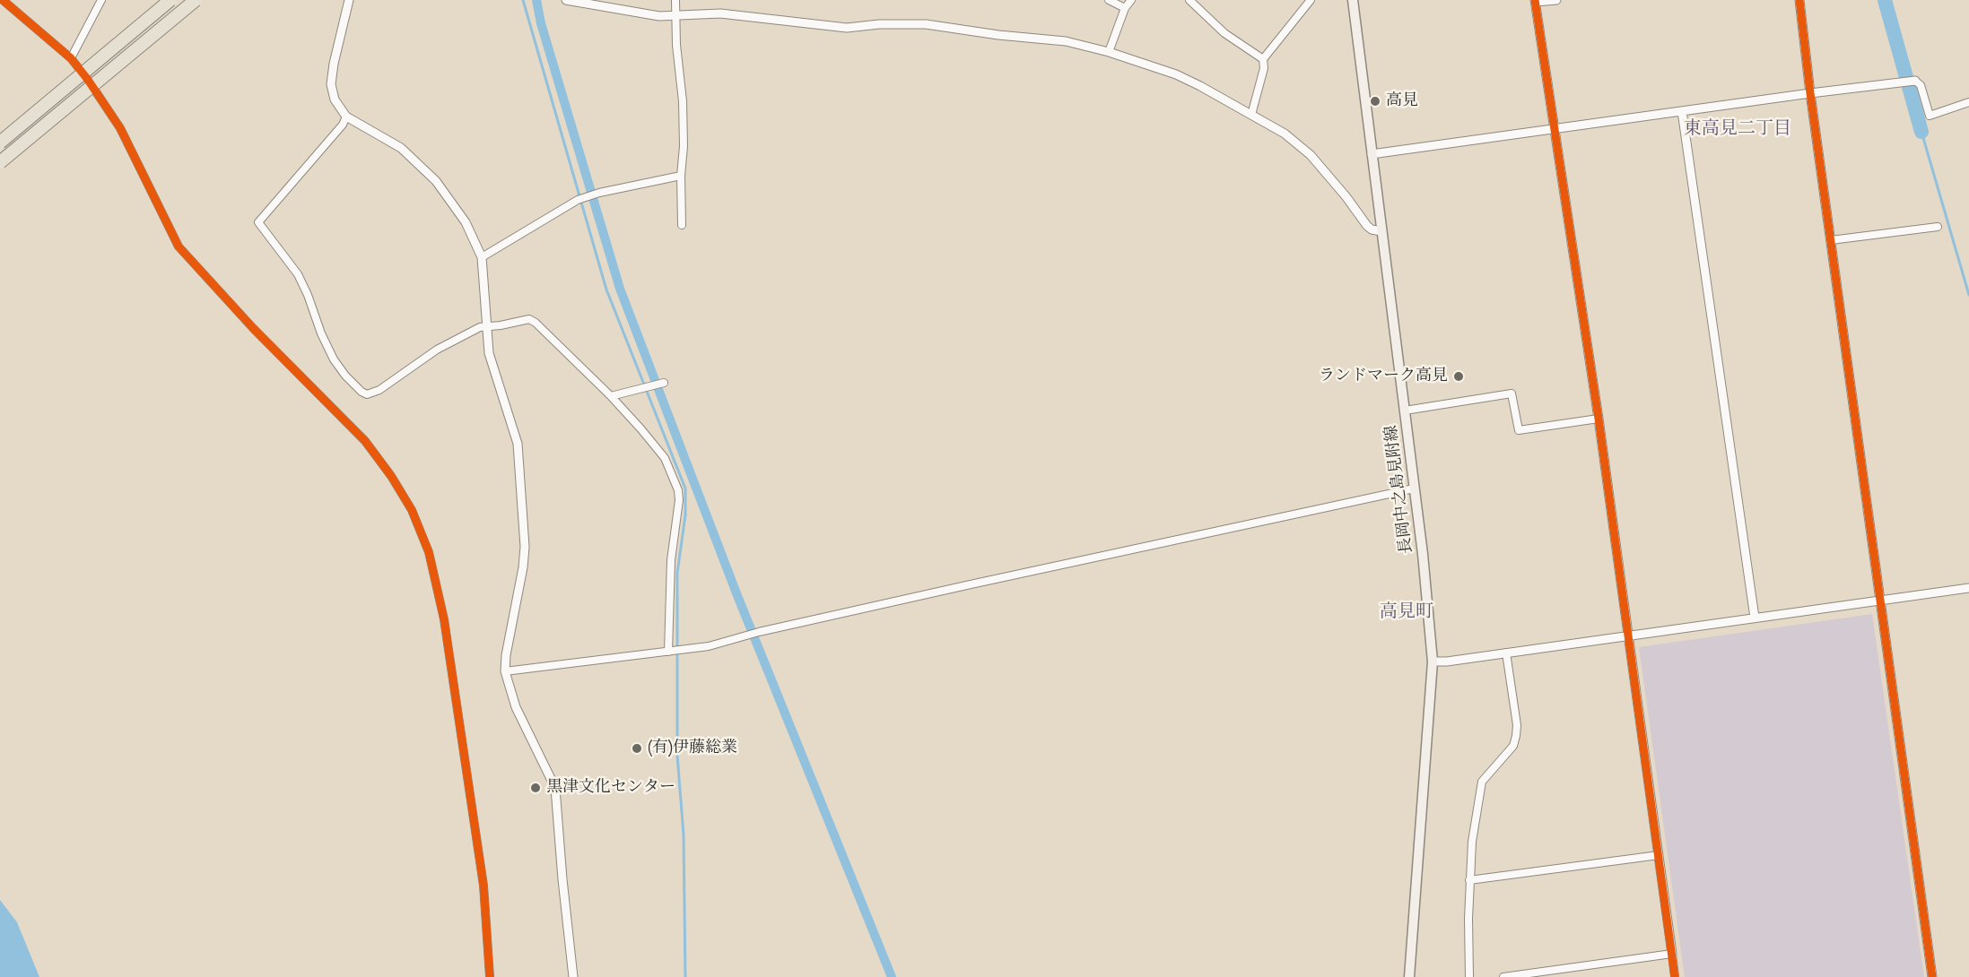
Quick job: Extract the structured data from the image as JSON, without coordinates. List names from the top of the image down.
{
  "streets": {
    "main road": ["長岡中之島見附線"]
  },
  "districts": ["東高見二丁目", "高見町"],
  "places": [
    "高見",
    "ランドマーク高見",
    "(有)伊藤総業",
    "黒津文化センター"
  ]
}
